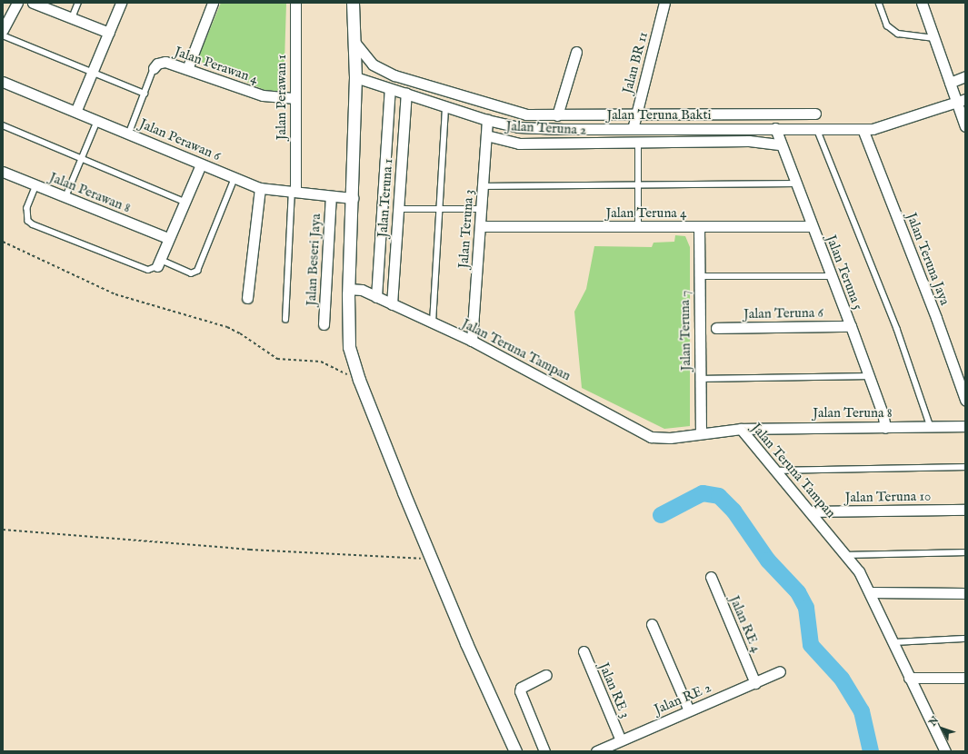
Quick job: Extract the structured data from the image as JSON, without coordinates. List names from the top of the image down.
{
  "streets": {
    "street": [
      "Jalan BR 11",
      "Jalan Perawan 4",
      "Jalan Perawan 1",
      "Jalan Teruna Bakti",
      "Jalan Teruna 2",
      "Jalan Perawan 6",
      "Jalan Perawan 8",
      "Jalan Teruna 1",
      "Jalan Teruna 4",
      "Jalan Teruna 3",
      "Jalan Teruna Jaya",
      "Jalan Beseri Jaya",
      "Jalan Teruna 5",
      "Jalan Teruna 6",
      "Jalan Teruna 7",
      "Jalan Teruna Tampan",
      "Jalan Teruna 8",
      "Jalan Teruna 10",
      "Jalan RE 4",
      "Jalan RE 3",
      "Jalan RE 2"
    ]
  },
  "crossings": [
    ["Jalan BR 11", "Jalan Teruna Bakti"],
    ["Jalan Perawan 4", "Jalan Perawan 1"],
    ["Jalan Perawan 1", "Jalan Perawan 6"],
    ["Jalan Teruna Bakti", "Jalan Teruna 1"],
    ["Jalan Teruna Bakti", "Jalan Teruna 3"],
    ["Jalan Teruna Bakti", "Jalan Teruna Jaya"],
    ["Jalan Teruna Bakti", "Jalan Teruna 5"],
    ["Jalan Teruna 2", "Jalan Teruna 3"],
    ["Jalan Teruna 2", "Jalan Teruna 5"],
    ["Jalan Perawan 6", "Jalan Beseri Jaya"],
    ["Jalan Teruna 1", "Jalan Teruna Tampan"],
    ["Jalan Teruna 4", "Jalan Teruna 3"],
    ["Jalan Teruna 4", "Jalan Teruna 5"],
    ["Jalan Teruna 4", "Jalan Teruna 7"],
    ["Jalan Teruna 3", "Jalan Teruna Tampan"],
    ["Jalan Teruna 5", "Jalan Teruna 6"],
    ["Jalan Teruna 5", "Jalan Teruna 8"],
    ["Jalan Teruna 7", "Jalan Teruna Tampan"],
    ["Jalan Teruna Tampan", "Jalan Teruna 8"],
    ["Jalan Teruna Tampan", "Jalan Teruna 10"],
    ["Jalan RE 4", "Jalan RE 2"],
    ["Jalan RE 3", "Jalan RE 2"]
  ],
  "north": "top left"
}
